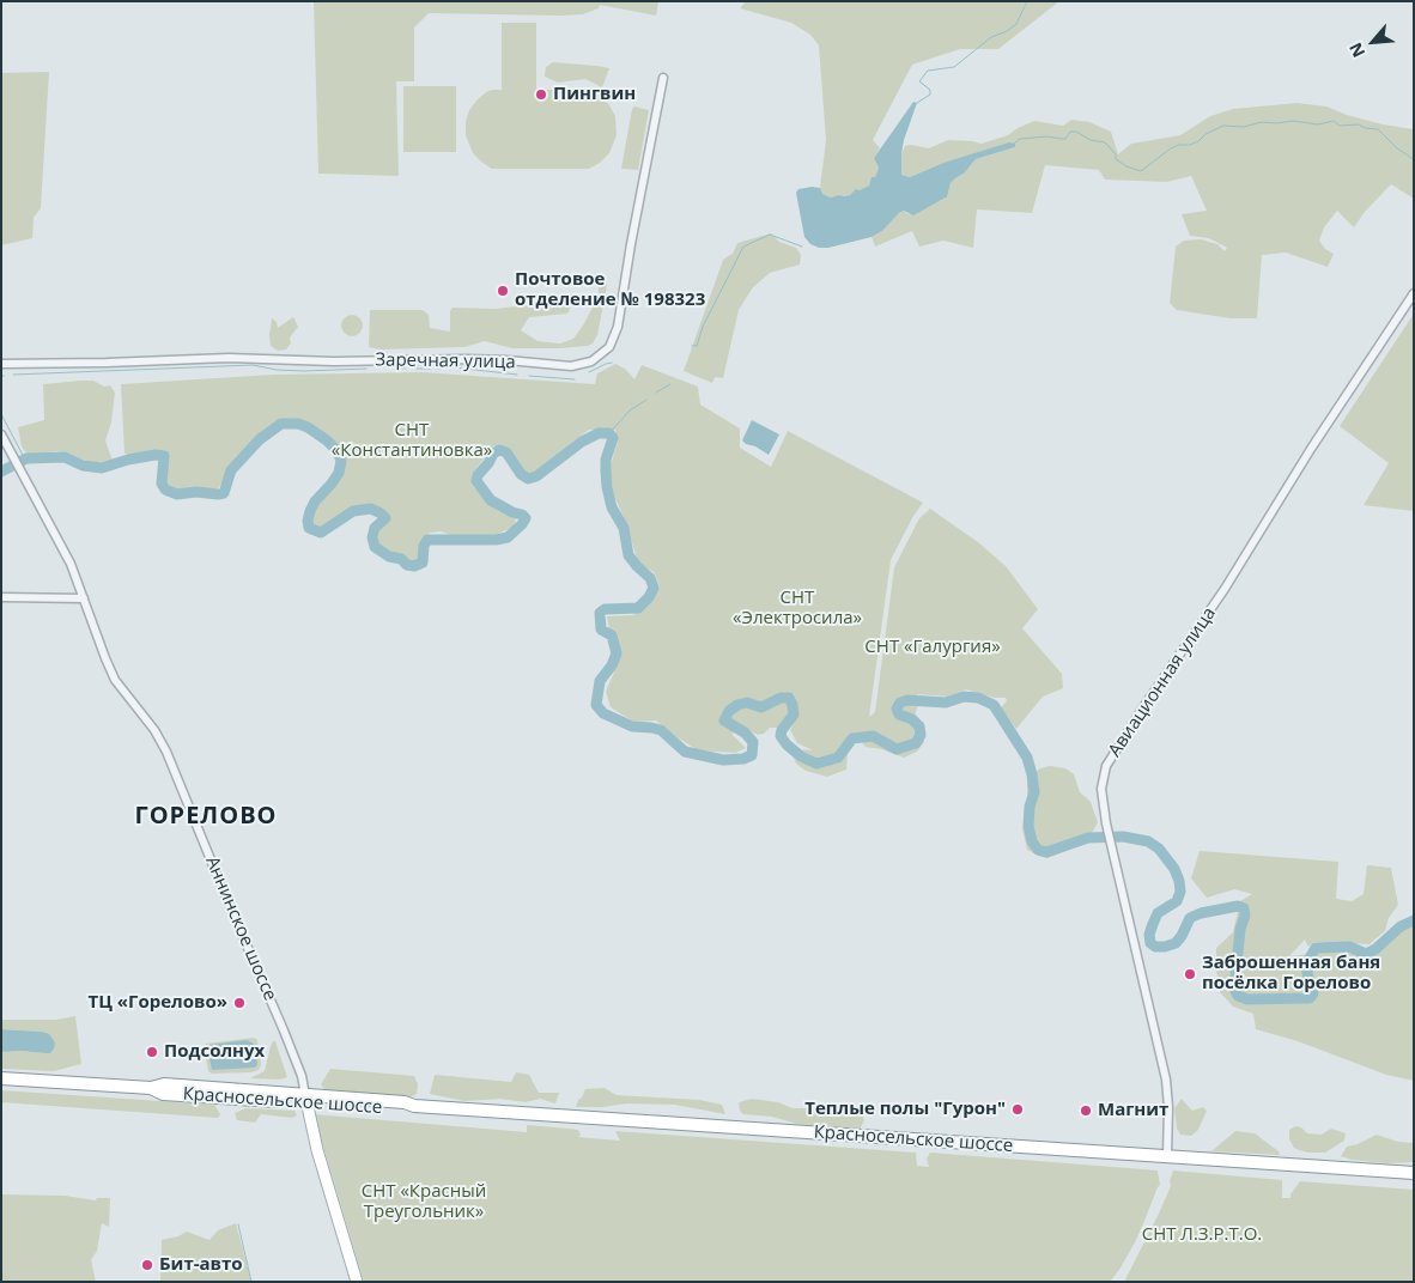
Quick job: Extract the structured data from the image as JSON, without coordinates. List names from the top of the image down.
{
  "streets": {
    "highway": ["Красносельское шоссе"],
    "main road": ["Аннинское шоссе"],
    "street": ["Заречная улица", "Авиационная улица"]
  },
  "crossings": [
    ["Авиационная улица", "Красносельское шоссе"],
    ["Аннинское шоссе", "Красносельское шоссе"]
  ],
  "districts": ["ГОРЕЛОВО"],
  "parks": [
    "СНТ «Константиновка»",
    "СНТ «Электросила»",
    "СНТ «Галургия»",
    "СНТ «Красный Треугольник»",
    "СНТ Л.З.Р.Т.О."
  ],
  "places": [
    "Пингвин",
    "Почтовое отделение № 198323",
    "Заброшенная баня посёлка Горелово",
    "ТЦ «Горелово»",
    "Подсолнух",
    "Теплые полы \"Гурон\"",
    "Магнит",
    "Бит-авто"
  ],
  "north": "bottom left"
}
